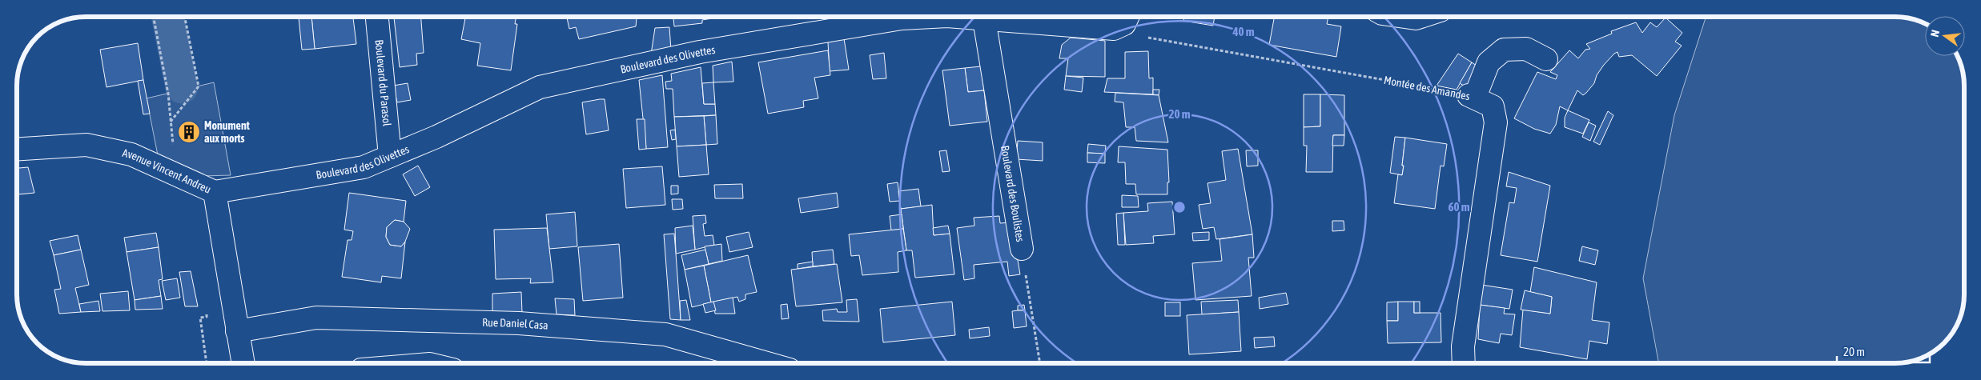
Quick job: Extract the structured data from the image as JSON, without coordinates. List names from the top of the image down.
{
  "streets": {
    "street": [
      "Boulevard des Olivettes",
      "Boulevard du Parasol",
      "Montée des Amandes",
      "Avenue Vincent Andreu",
      "Boulevard des Boulistes",
      "Rue Daniel Casa"
    ]
  },
  "crossings": [
    ["Boulevard des Olivettes", "Boulevard du Parasol"],
    ["Boulevard des Olivettes", "Montée des Amandes"],
    ["Boulevard des Olivettes", "Avenue Vincent Andreu"],
    ["Boulevard des Olivettes", "Boulevard des Boulistes"],
    ["Avenue Vincent Andreu", "Rue Daniel Casa"]
  ],
  "places": {
    "building": ["Monument aux morts"]
  },
  "scale_bar": "20 m",
  "north": "left",
  "rings": ["40 m", "20 m", "60 m"]
}
